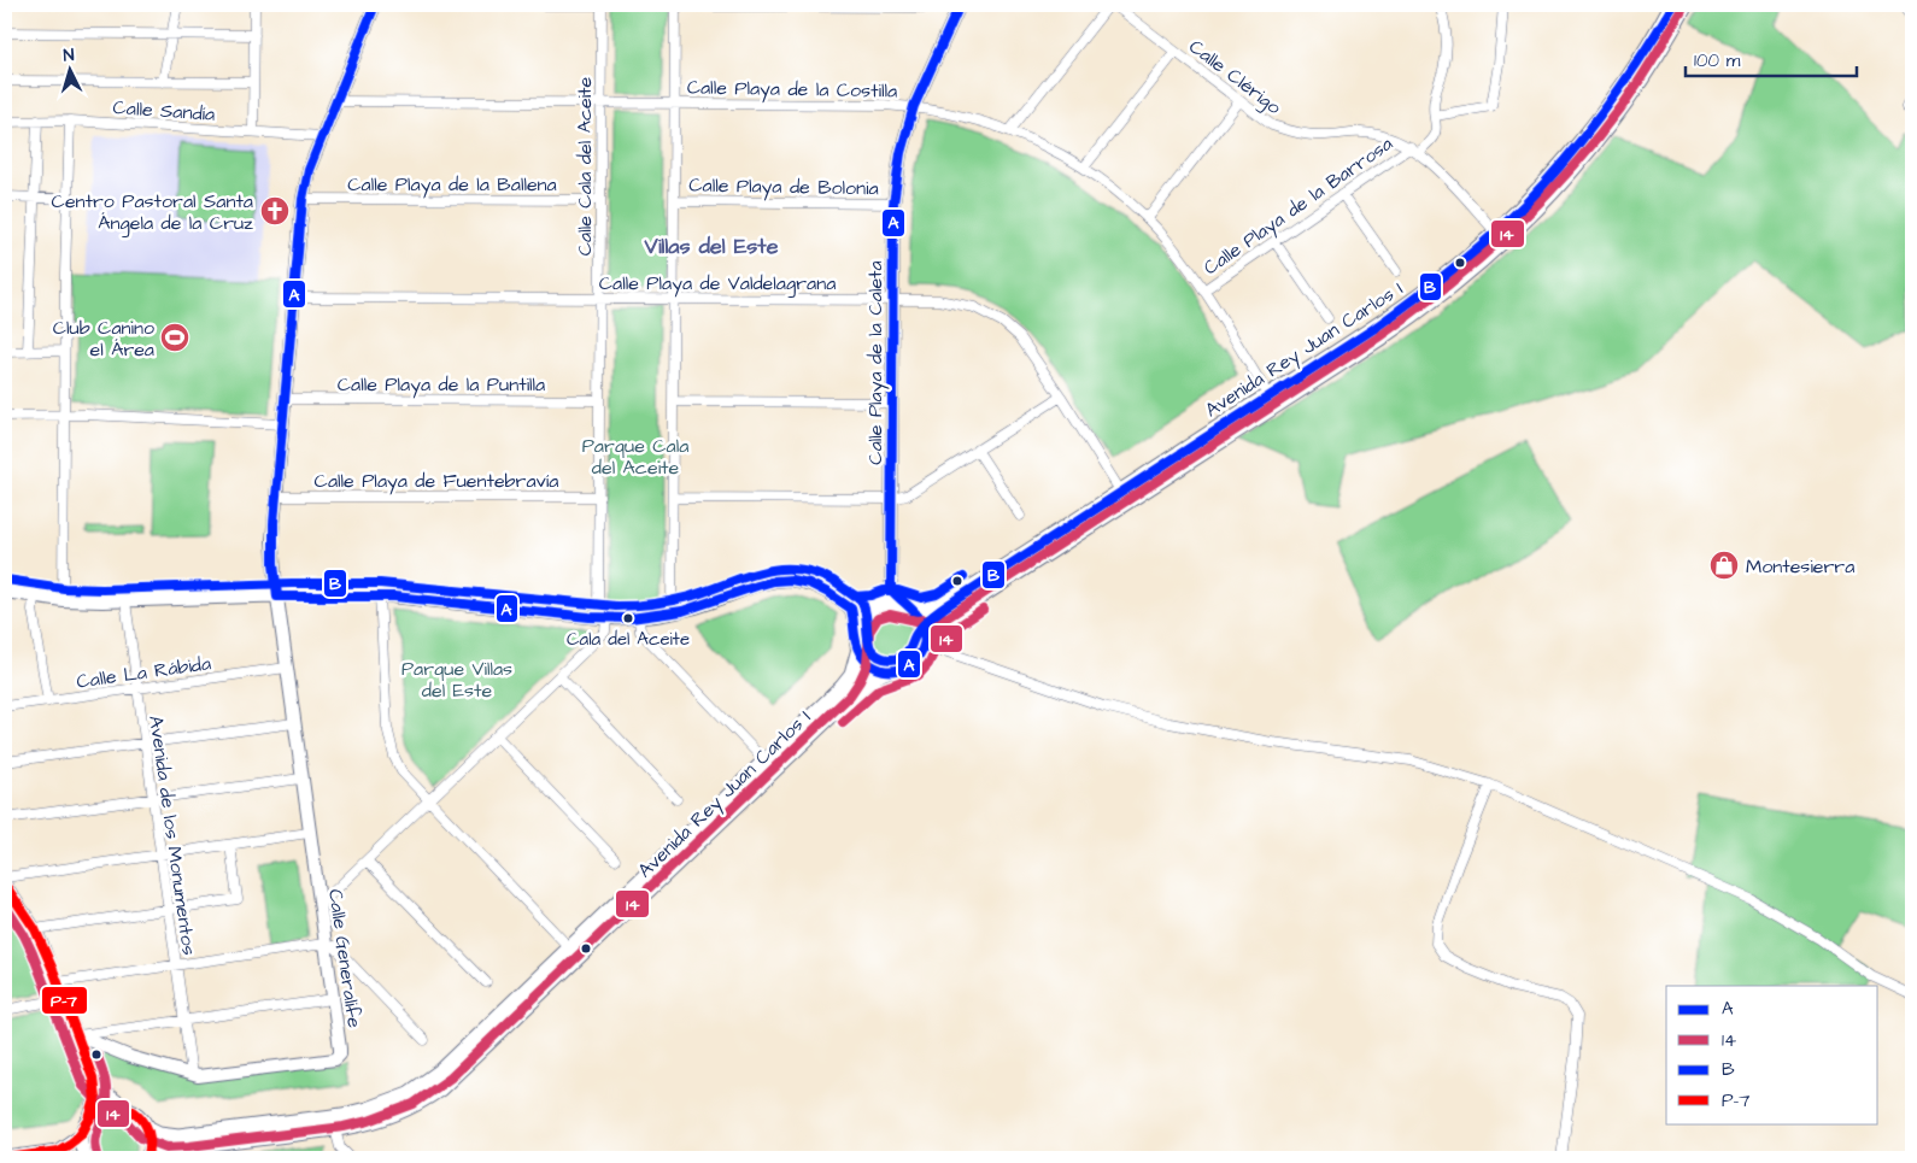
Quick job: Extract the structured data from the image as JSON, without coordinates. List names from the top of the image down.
{
  "streets": {
    "main road": ["Avenida Rey Juan Carlos I"],
    "street": [
      "Calle Clérigo",
      "Calle Playa de la Costilla",
      "Calle Sandía",
      "Calle Cala del Aceite",
      "Calle Playa de la Ballena",
      "Calle Playa de Bolonia",
      "Calle Playa de la Barrosa",
      "Calle Playa de Valdelagrana",
      "Calle Playa de la Caleta",
      "Calle Playa de la Puntilla",
      "Calle Playa de Fuentebravía",
      "Calle La Rábida",
      "Avenida de los Monumentos",
      "Calle Generalife"
    ]
  },
  "crossings": [
    ["Calle Clérigo", "Calle Playa de la Barrosa"],
    ["Calle Clérigo", "Avenida Rey Juan Carlos I"],
    ["Calle Playa de la Costilla", "Calle Cala del Aceite"],
    ["Calle Playa de la Costilla", "Calle Playa de la Barrosa"],
    ["Calle Playa de la Costilla", "Avenida Rey Juan Carlos I"],
    ["Calle Playa de la Costilla", "Calle Playa de la Caleta"],
    ["Calle Playa de la Costilla", "Calle Generalife"],
    ["Calle Sandía", "Calle Generalife"],
    ["Calle Cala del Aceite", "Calle Playa de la Ballena"],
    ["Calle Cala del Aceite", "Calle Playa de Valdelagrana"],
    ["Calle Cala del Aceite", "Calle Playa de la Puntilla"],
    ["Calle Cala del Aceite", "Calle Playa de Fuentebravía"],
    ["Calle Playa de la Ballena", "Calle Generalife"],
    ["Calle Playa de Bolonia", "Calle Playa de la Caleta"],
    ["Calle Playa de Valdelagrana", "Avenida Rey Juan Carlos I"],
    ["Calle Playa de Valdelagrana", "Calle Playa de la Caleta"],
    ["Calle Playa de Valdelagrana", "Calle Generalife"],
    ["Calle Playa de la Puntilla", "Calle Generalife"],
    ["Calle Playa de Fuentebravía", "Calle Generalife"],
    ["Calle La Rábida", "Avenida de los Monumentos"],
    ["Calle La Rábida", "Calle Generalife"],
    ["Avenida de los Monumentos", "Calle Generalife"]
  ],
  "districts": ["Villas del Este"],
  "parks": ["Parque Cala del Aceite", "Parque Villas del Este"],
  "places": {
    "church": ["Centro Pastoral Santa Ángela de la Cruz"],
    "sports": ["Club Canino el Área"],
    "shop": ["Montesierra"],
    "other": ["Cala del Aceite"]
  },
  "lines": [
    "transit line A",
    "transit line B",
    "transit line 14",
    "transit line P-7"
  ],
  "legend": [
    "A",
    "14",
    "B",
    "P-7"
  ],
  "scale_bar": "100 m",
  "north": "top"
}
